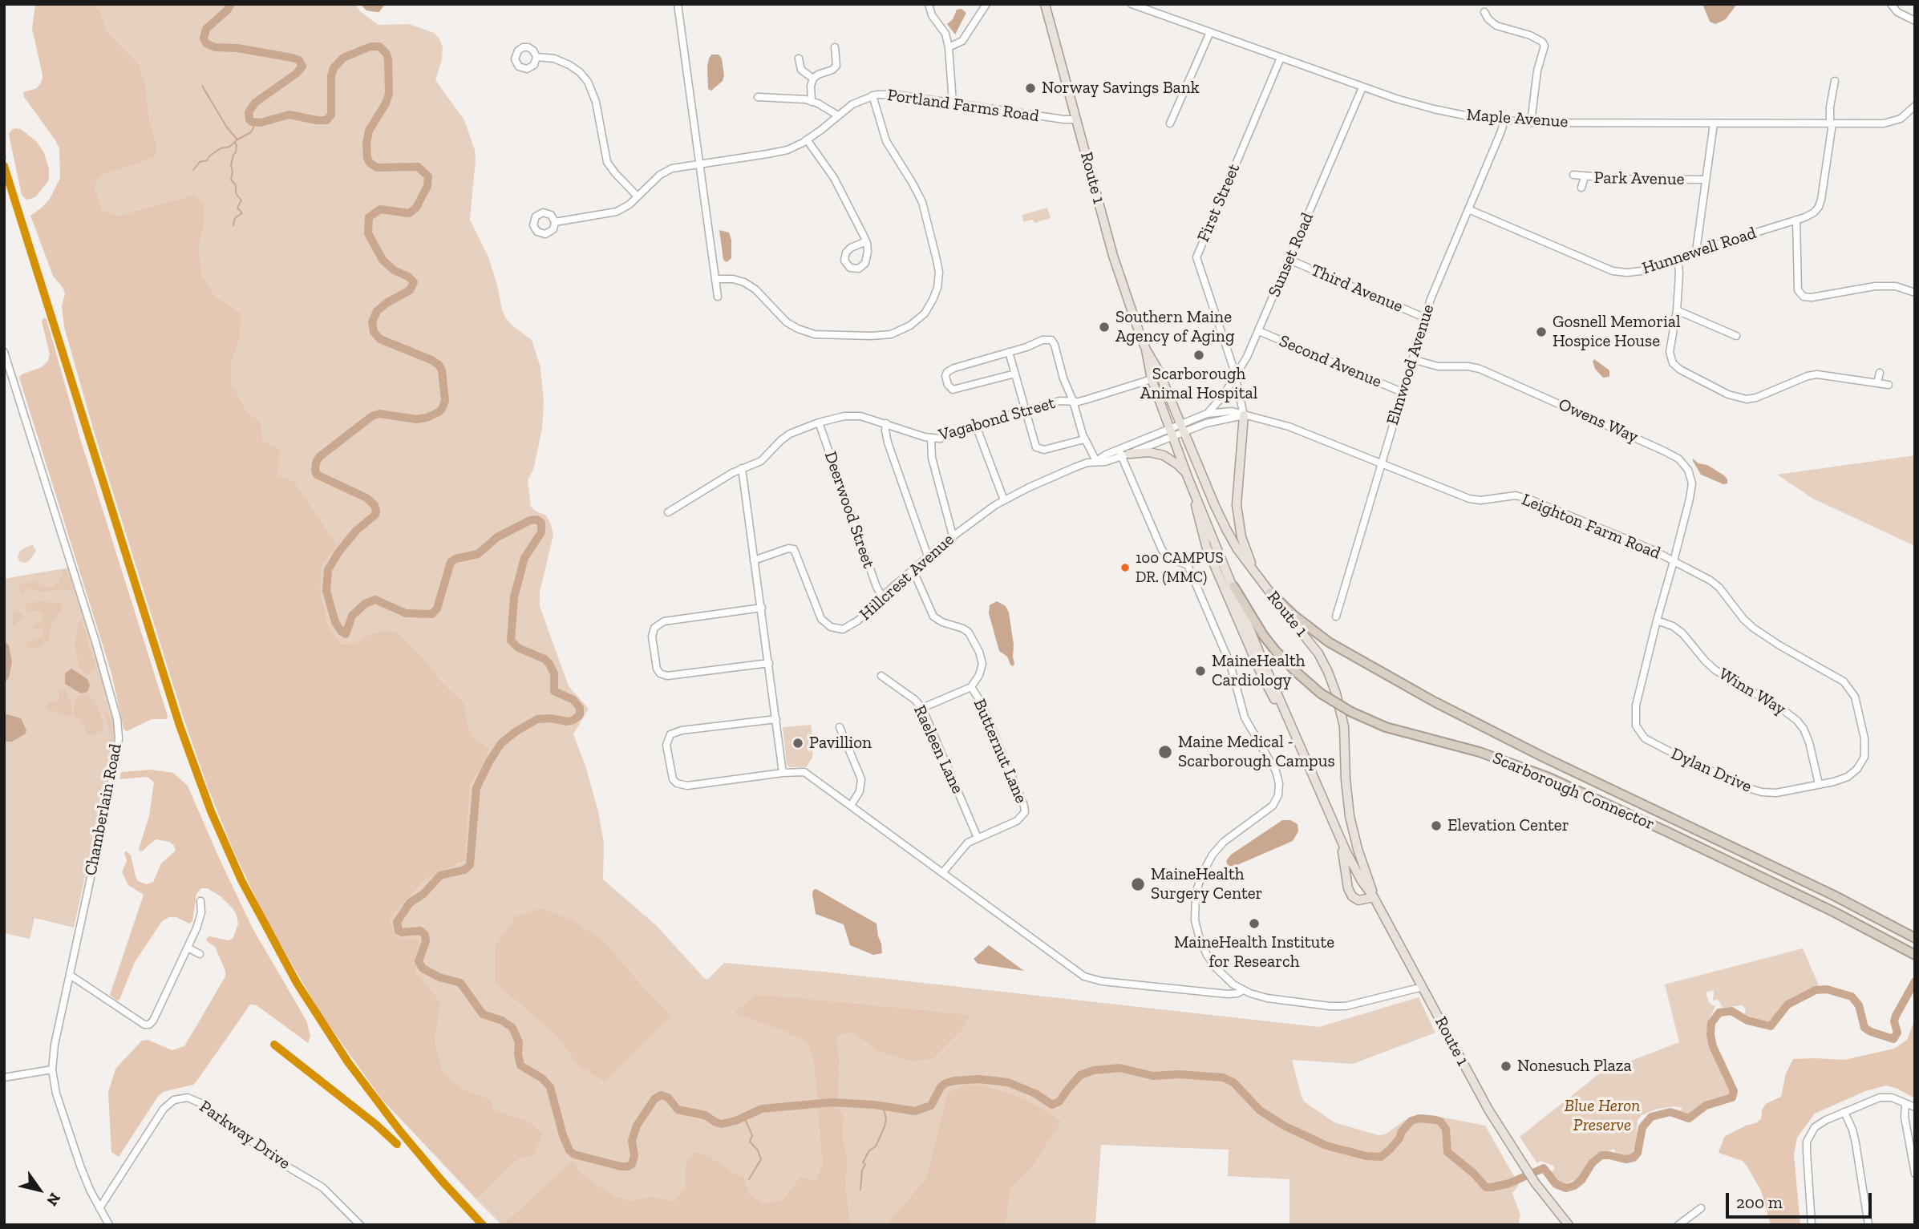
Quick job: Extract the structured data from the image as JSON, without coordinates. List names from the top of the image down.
{
  "streets": {
    "highway": ["Scarborough Connector"],
    "main road": ["Route 1"],
    "street": [
      "Portland Farms Road",
      "Maple Avenue",
      "Park Avenue",
      "First Street",
      "Hunnewell Road",
      "Sunset Road",
      "Third Avenue",
      "Second Avenue",
      "Elmwood Avenue",
      "Vagabond Street",
      "Owens Way",
      "Deerwood Street",
      "Leighton Farm Road",
      "Hillcrest Avenue",
      "Winn Way",
      "Raeleen Lane",
      "Butternut Lane",
      "Dylan Drive",
      "Chamberlain Road",
      "Parkway Drive"
    ]
  },
  "crossings": [
    ["Portland Farms Road", "Route 1"],
    ["Maple Avenue", "First Street"],
    ["Maple Avenue", "Hunnewell Road"],
    ["Maple Avenue", "Sunset Road"],
    ["Maple Avenue", "Elmwood Avenue"],
    ["Route 1", "Vagabond Street"],
    ["Route 1", "Hillcrest Avenue"],
    ["Route 1", "Scarborough Connector"],
    ["First Street", "Sunset Road"],
    ["First Street", "Leighton Farm Road"],
    ["Hunnewell Road", "Elmwood Avenue"],
    ["Sunset Road", "Third Avenue"],
    ["Sunset Road", "Second Avenue"],
    ["Third Avenue", "Elmwood Avenue"],
    ["Second Avenue", "Elmwood Avenue"],
    ["Elmwood Avenue", "Owens Way"],
    ["Elmwood Avenue", "Leighton Farm Road"],
    ["Vagabond Street", "Deerwood Street"],
    ["Owens Way", "Leighton Farm Road"],
    ["Owens Way", "Dylan Drive"],
    ["Deerwood Street", "Hillcrest Avenue"],
    ["Leighton Farm Road", "Dylan Drive"],
    ["Winn Way", "Dylan Drive"],
    ["Raeleen Lane", "Butternut Lane"],
    ["Chamberlain Road", "Parkway Drive"]
  ],
  "parks": ["Blue Heron Preserve"],
  "places": [
    "Norway Savings Bank",
    "Southern Maine Agency of Aging",
    "Gosnell Memorial Hospice House",
    "Scarborough Animal Hospital",
    "100 CAMPUS DR. (MMC)",
    "MaineHealth Cardiology",
    "Pavillion",
    "Maine Medical - Scarborough Campus",
    "Elevation Center",
    "MaineHealth Surgery Center",
    "MaineHealth Institute for Research",
    "Nonesuch Plaza"
  ],
  "scale_bar": "200 m",
  "north": "bottom right"
}
